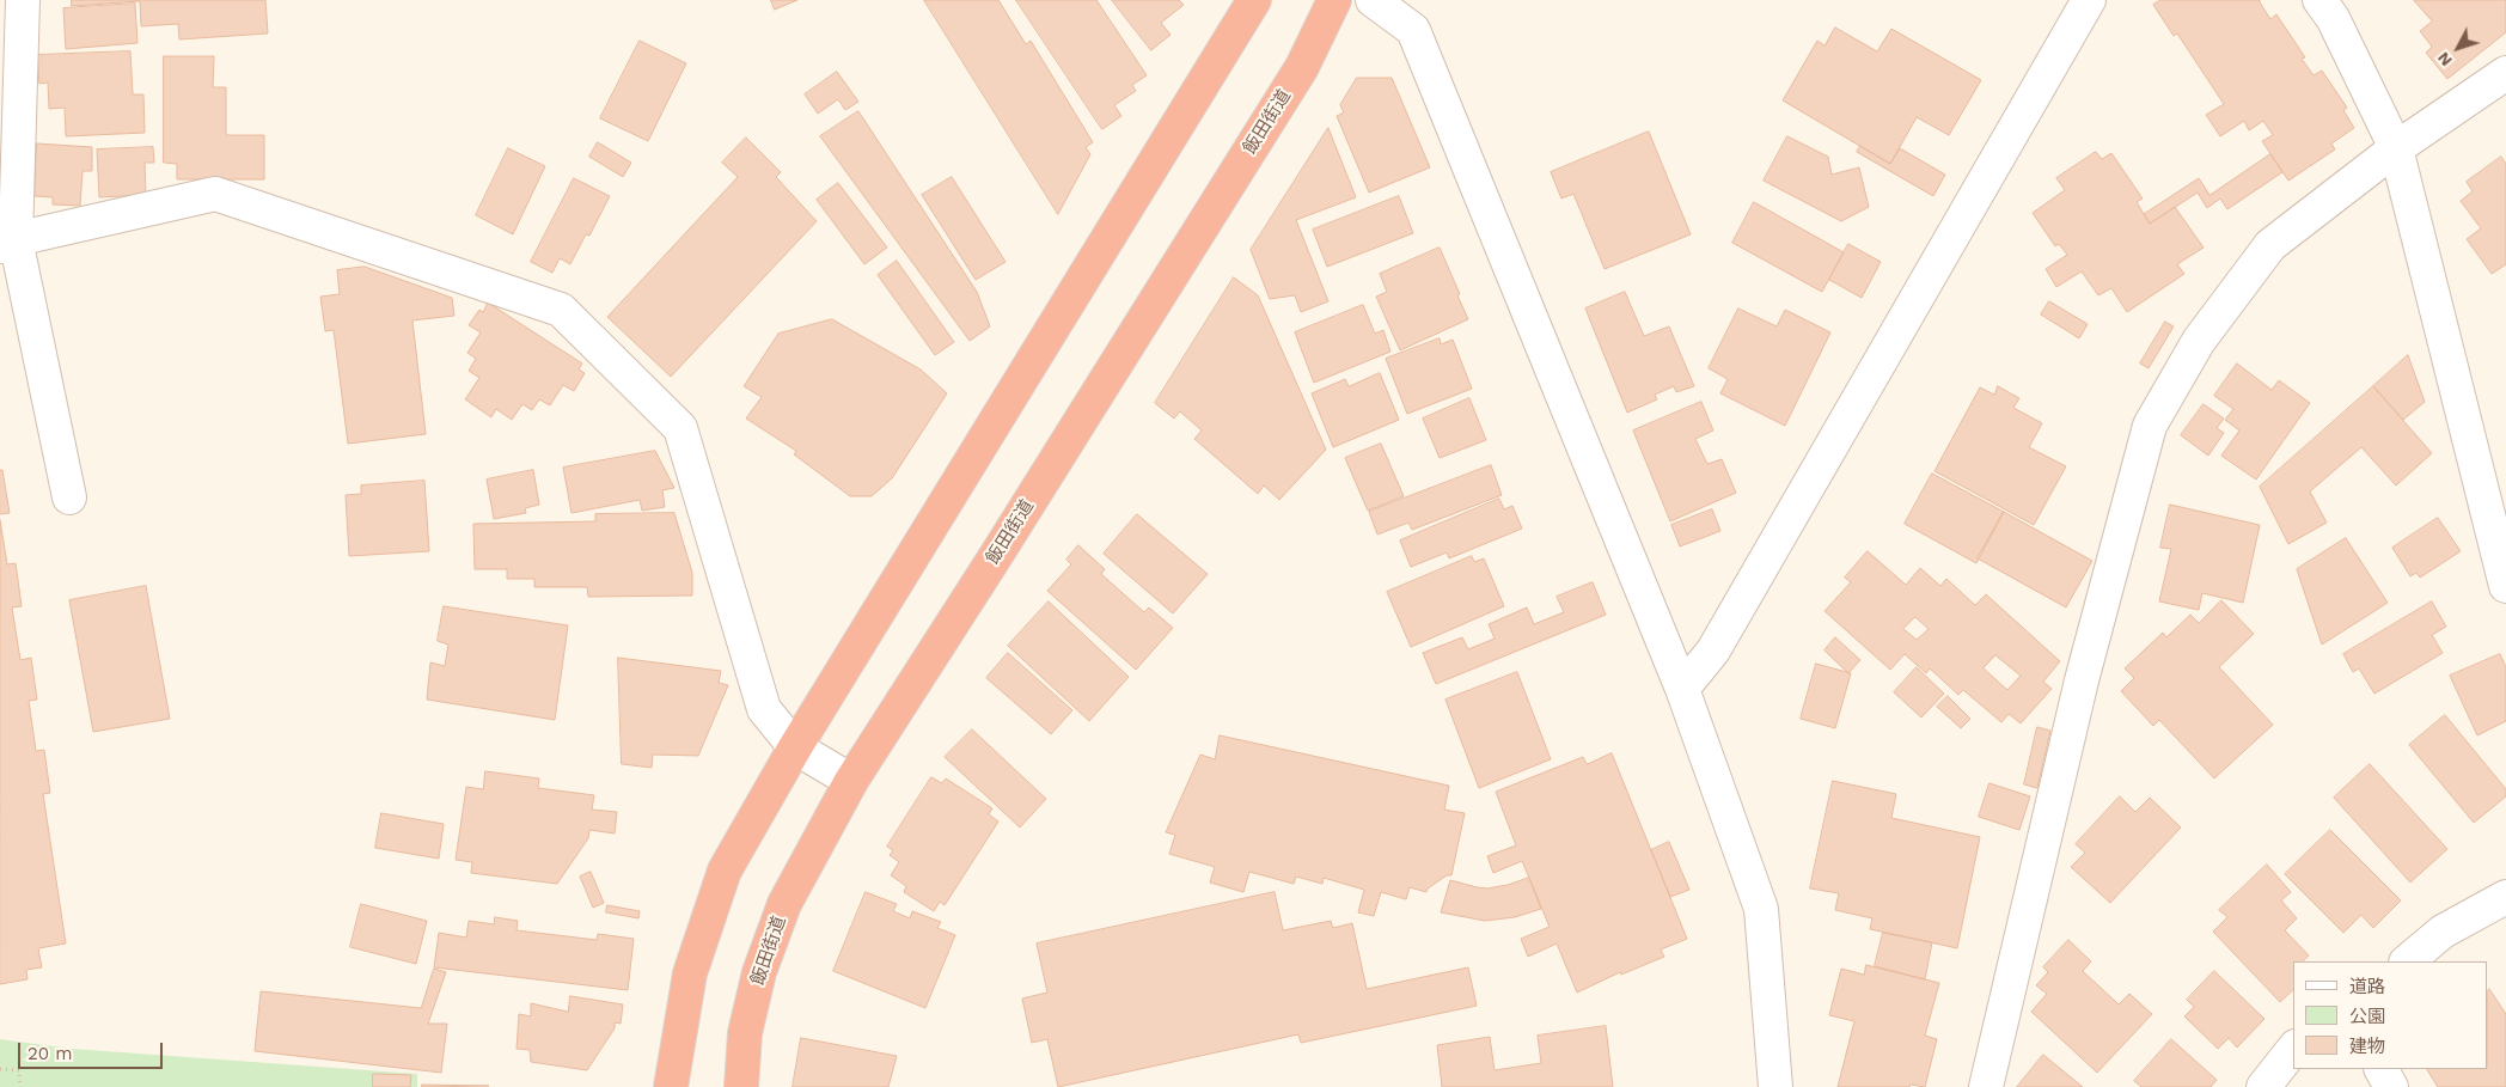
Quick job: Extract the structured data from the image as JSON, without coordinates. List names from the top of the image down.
{
  "streets": {
    "highway": ["飯田街道"]
  },
  "legend": ["道路", "公園", "建物"],
  "scale_bar": "20 m",
  "north": "bottom left"
}
